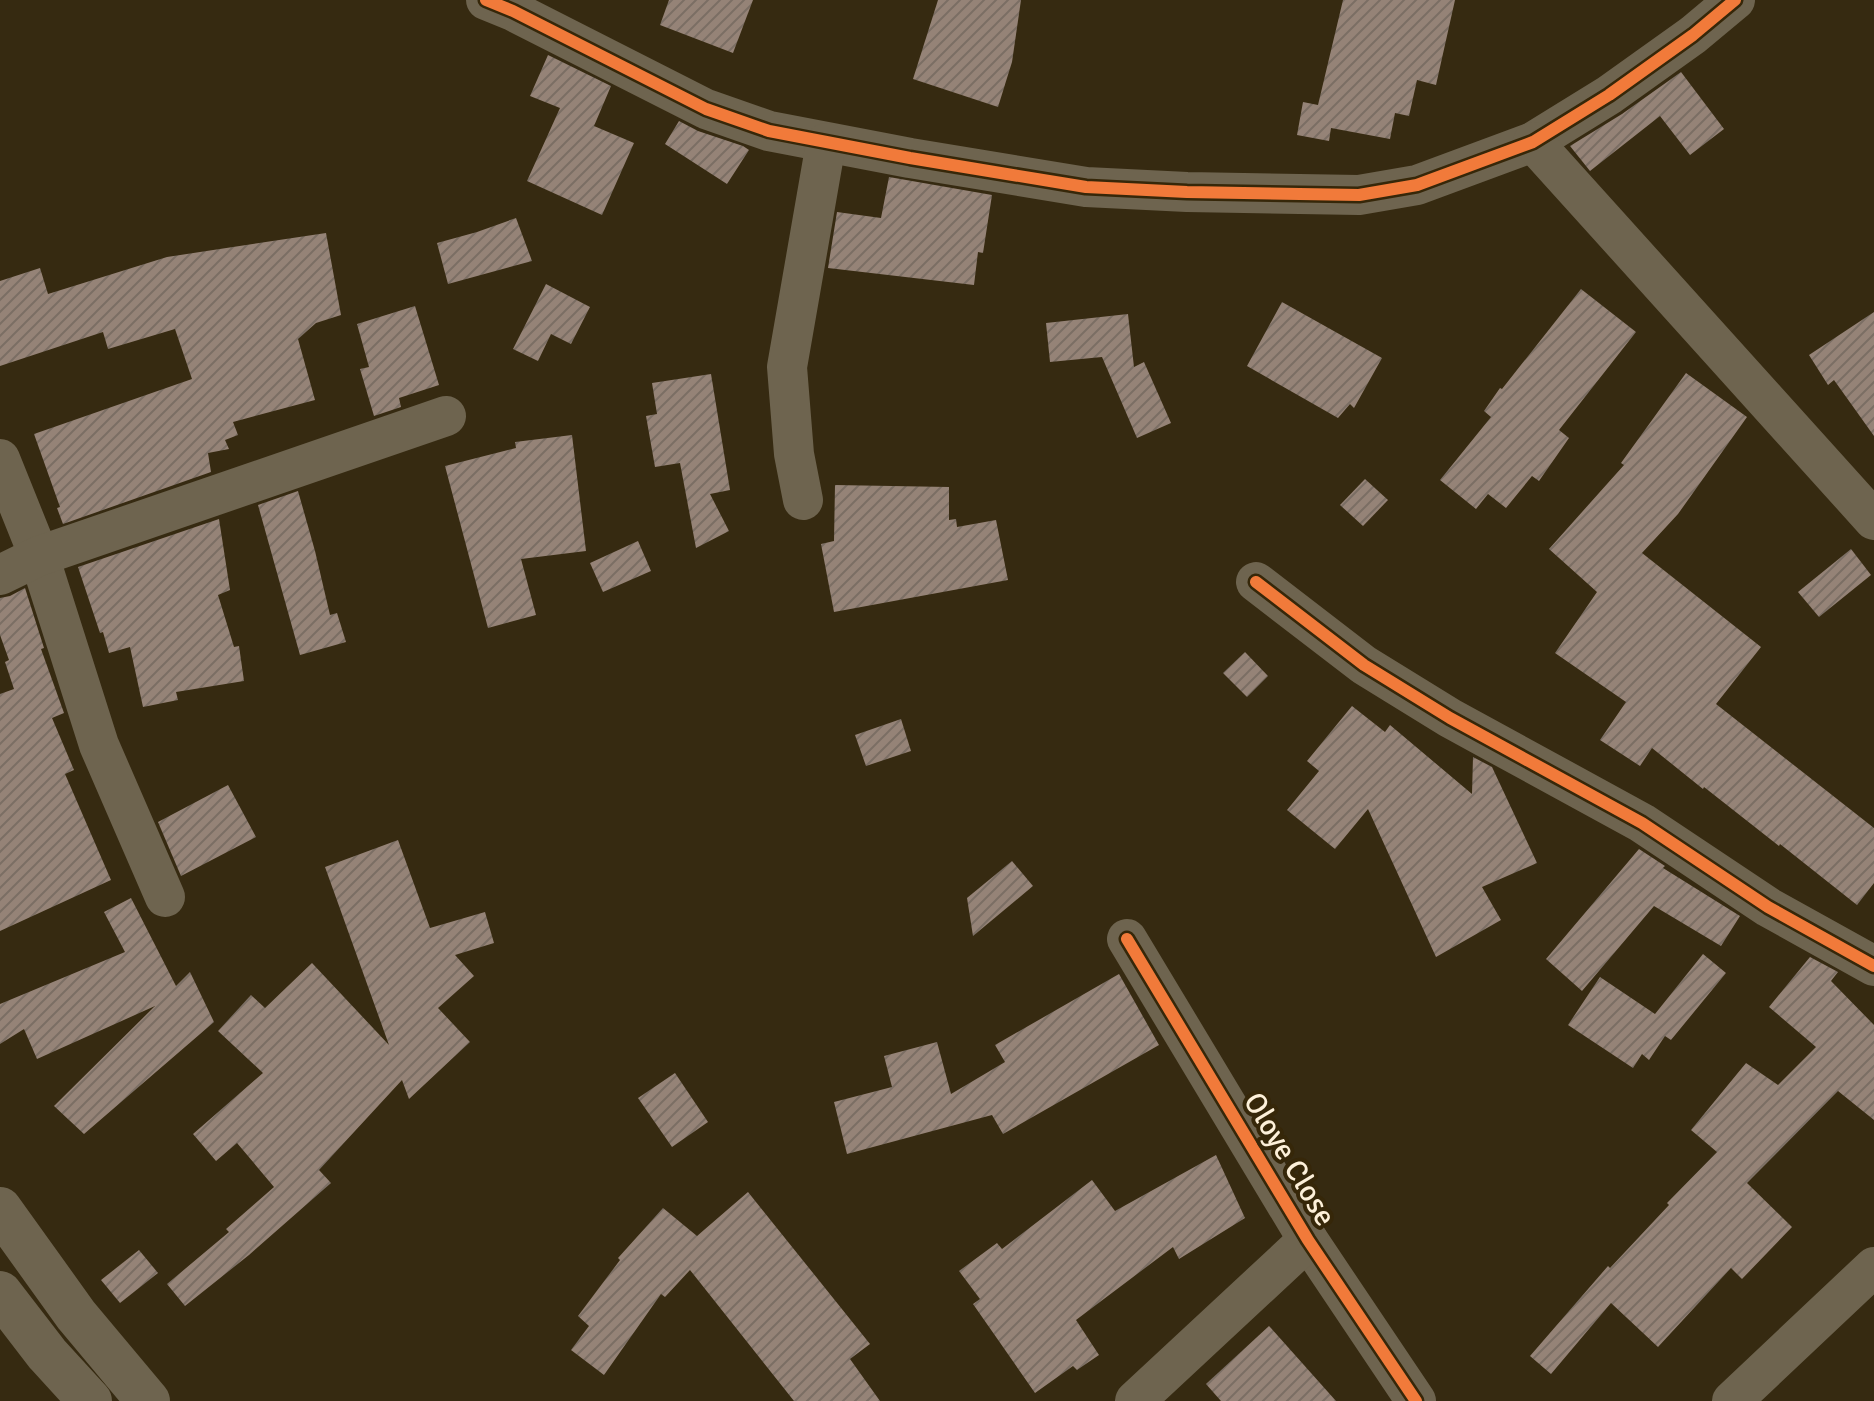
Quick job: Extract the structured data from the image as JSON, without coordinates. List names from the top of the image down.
{
  "streets": {
    "street": ["Oloye Close"]
  }
}
